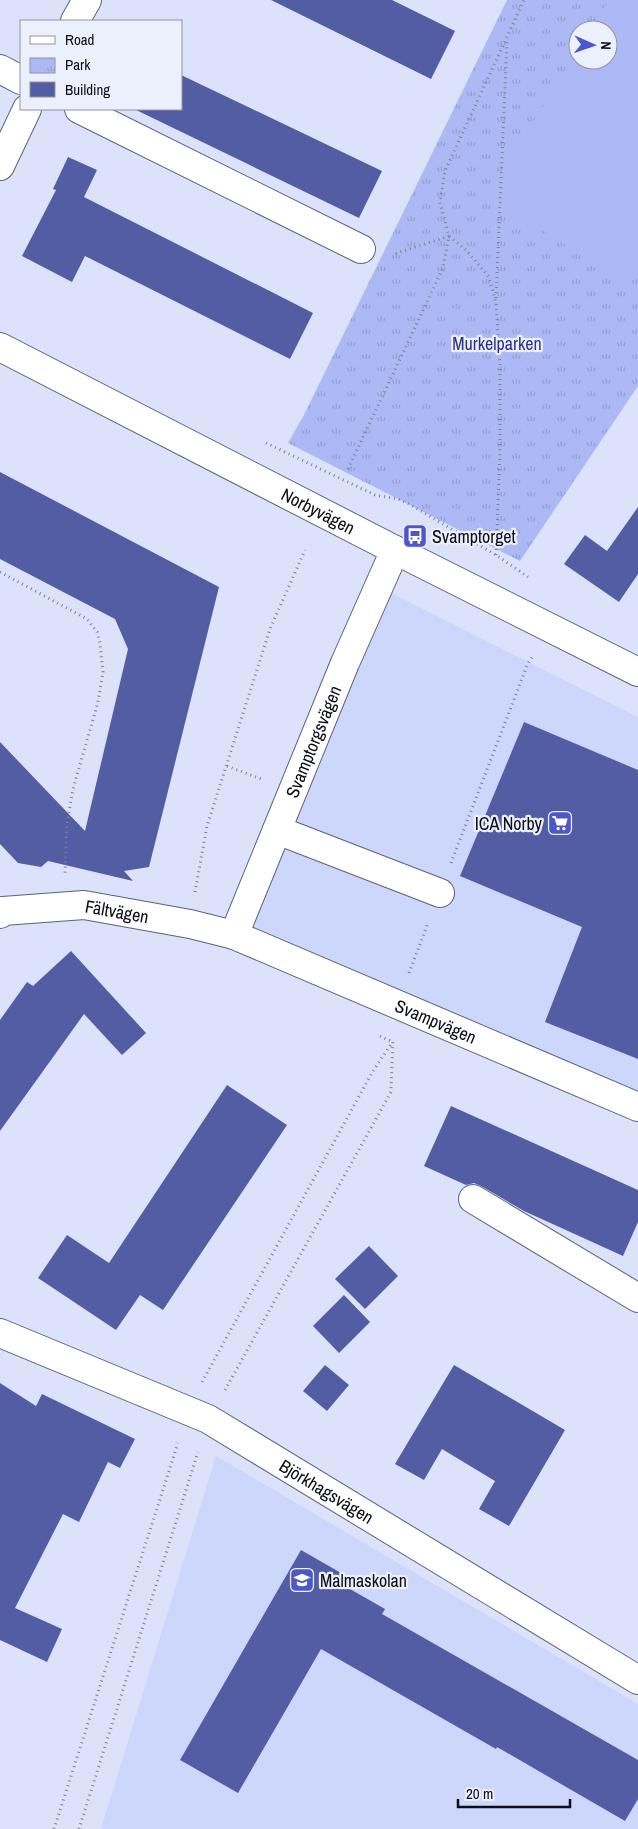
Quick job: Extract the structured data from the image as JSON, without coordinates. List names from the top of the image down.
{
  "streets": {
    "street": [
      "Norbyvägen",
      "Svamptorgsvägen",
      "Fältvägen",
      "Svampvägen",
      "Björkhagsvägen"
    ]
  },
  "crossings": [
    ["Norbyvägen", "Svamptorgsvägen"],
    ["Svamptorgsvägen", "Fältvägen"],
    ["Svamptorgsvägen", "Svampvägen"],
    ["Fältvägen", "Svampvägen"]
  ],
  "parks": ["Murkelparken"],
  "places": {
    "bus stop": ["Svamptorget"],
    "supermarket": ["ICA Norby"],
    "school or university": ["Malmaskolan"]
  },
  "legend": ["Road", "Park", "Building"],
  "scale_bar": "20 m",
  "north": "right"
}
